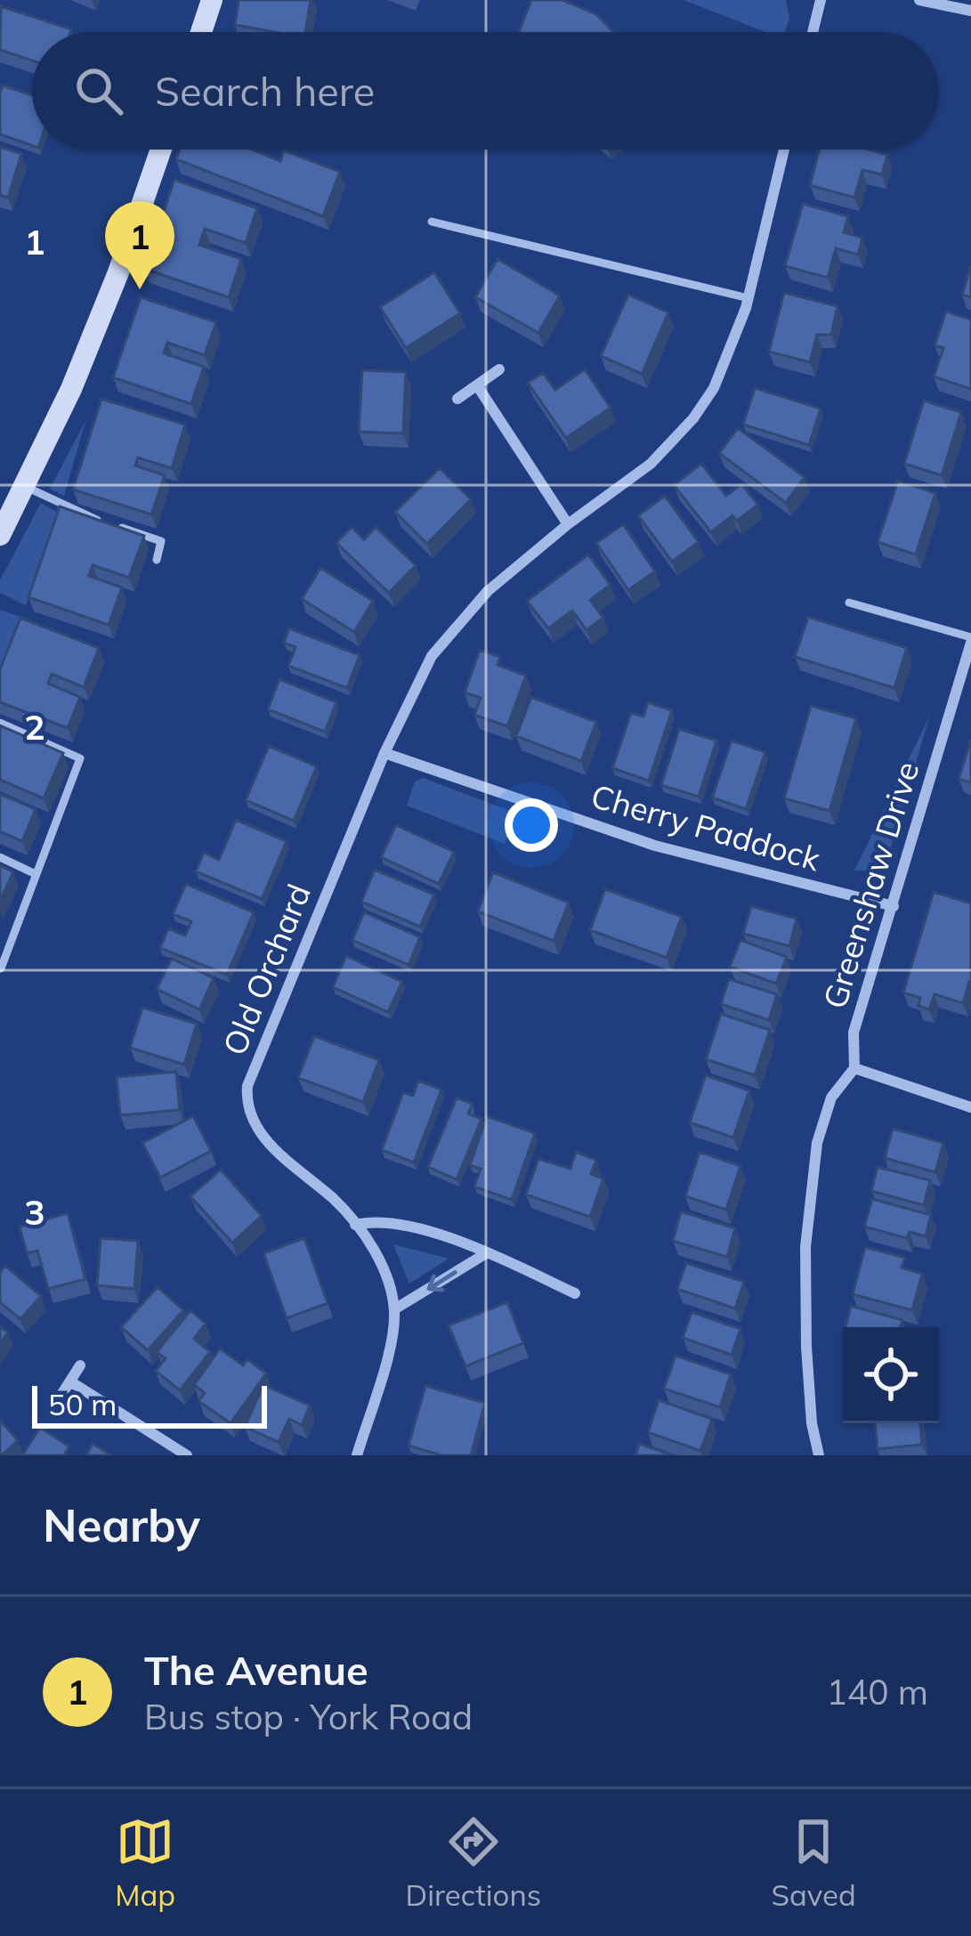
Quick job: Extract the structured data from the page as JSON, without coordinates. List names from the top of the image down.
{
  "streets": {
    "street": ["Cherry Paddock", "Greenshaw Drive", "Old Orchard"]
  },
  "crossings": [
    ["Cherry Paddock", "Greenshaw Drive"],
    ["Cherry Paddock", "Old Orchard"]
  ],
  "scale_bar": "50 m",
  "page": {
    "search": "Search here",
    "pins": "1",
    "scale": "50 m",
    "heading": "Nearby",
    "list": [
      {
        "mark": "1",
        "name": "The Avenue",
        "note": "Bus stop · York Road",
        "value": "140 m"
      }
    ],
    "nav": ["Map", "Directions", "Saved"]
  },
  "grid": {
    "rows": ["1", "2", "3"]
  }
}
